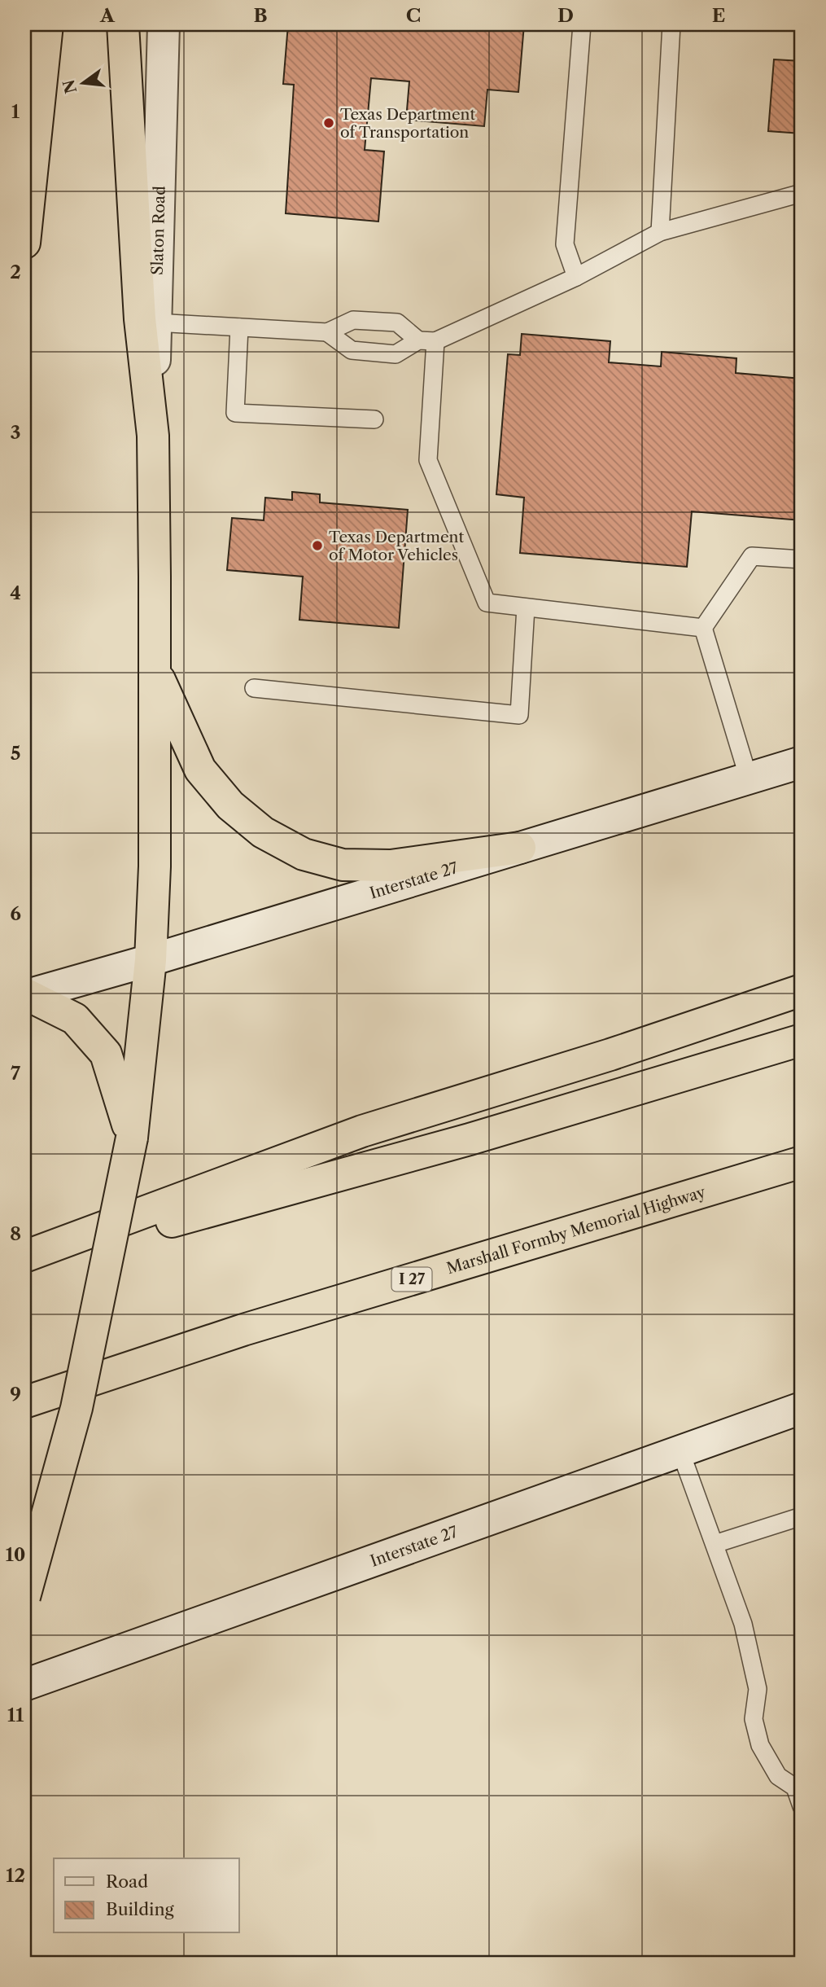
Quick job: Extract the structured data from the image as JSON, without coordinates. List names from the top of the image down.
{
  "streets": {
    "highway": ["Marshall Formby Memorial Highway", "I 27"],
    "main road": ["Slaton Road", "Interstate 27"]
  },
  "places": ["Texas Department of Transportation", "Texas Department of Motor Vehicles"],
  "legend": ["Road", "Building"],
  "north": "left",
  "grid": {
    "columns": [
      "A",
      "B",
      "C",
      "D",
      "E"
    ],
    "rows": [
      "1",
      "2",
      "3",
      "4",
      "5",
      "6",
      "7",
      "8",
      "9",
      "10",
      "11",
      "12"
    ]
  }
}
